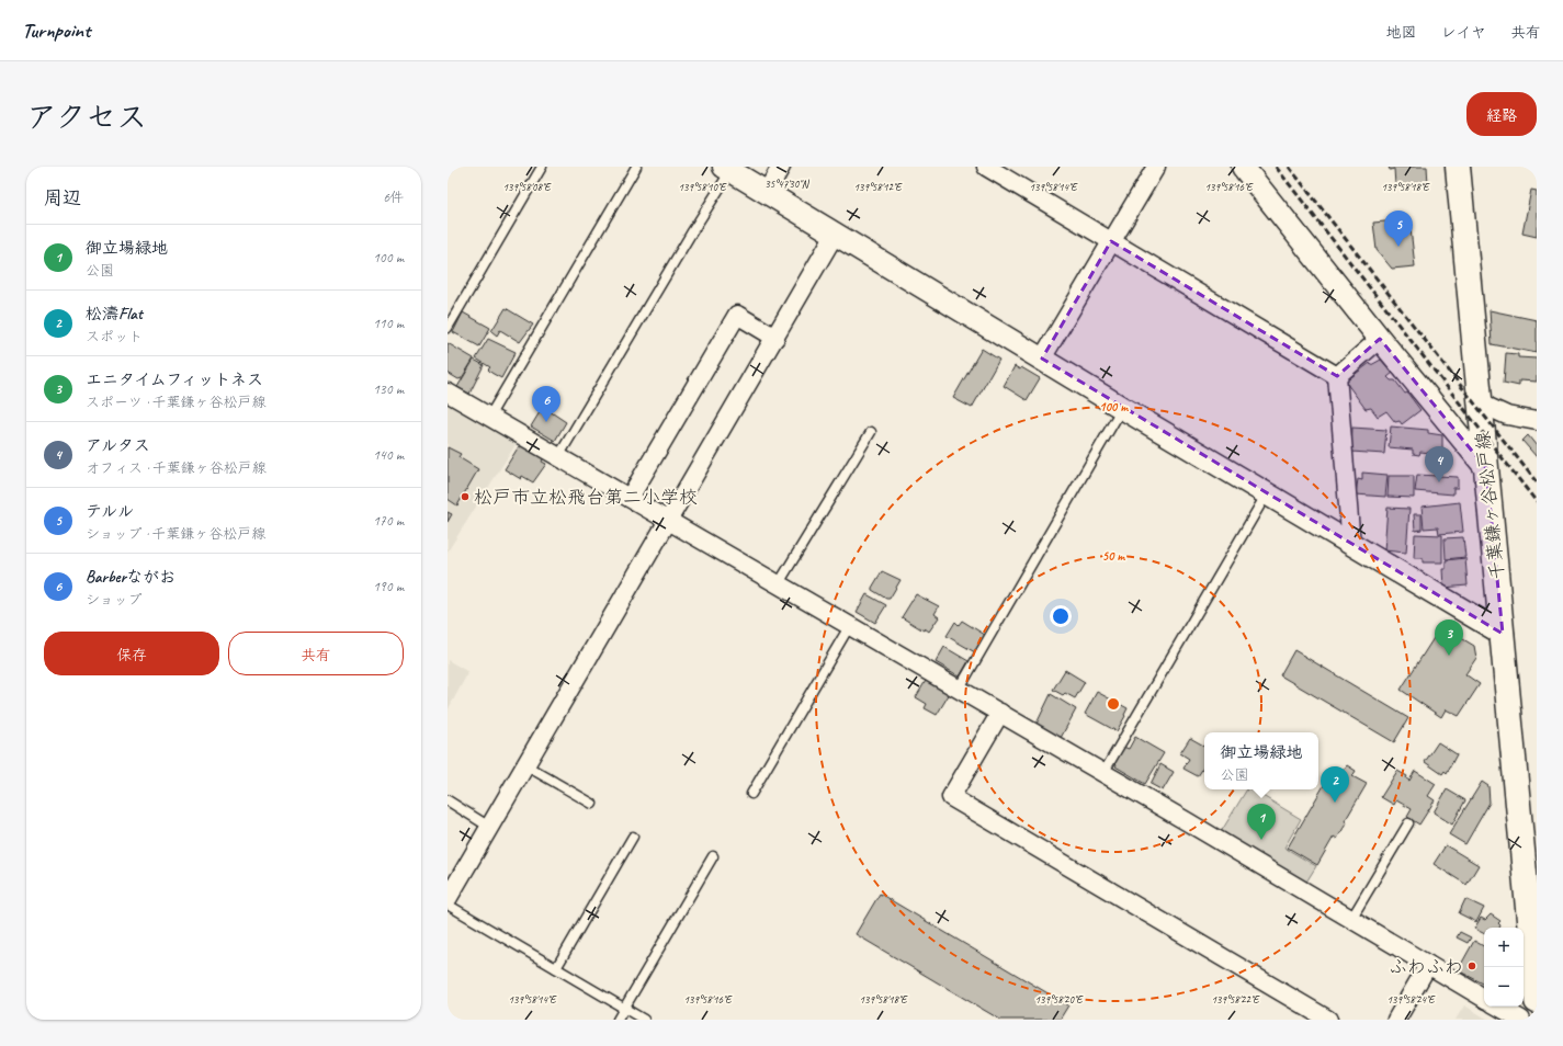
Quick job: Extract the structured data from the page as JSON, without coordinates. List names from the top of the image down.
{
  "streets": {
    "main road": ["千葉鎌ヶ谷松戸線"]
  },
  "places": ["松戸市立松飛台第二小学校", "ふわふわ"],
  "page": {
    "header": "Turnpoint",
    "nav": ["地図", "レイヤ", "共有"],
    "title": "アクセス",
    "buttons": [
      "経路",
      ["保存", "共有"]
    ],
    "heading": ["周辺", "6件"],
    "pins": [
      "5",
      "6",
      "4",
      "3",
      "2",
      "1"
    ],
    "list": [
      {
        "mark": "1",
        "name": "御立場緑地",
        "note": "公園",
        "value": "100 m"
      },
      {
        "mark": "2",
        "name": "松濤Flat",
        "note": "スポット",
        "value": "110 m"
      },
      {
        "mark": "3",
        "name": "エニタイムフィットネス",
        "note": "スポーツ · 千葉鎌ヶ谷松戸線",
        "value": "130 m"
      },
      {
        "mark": "4",
        "name": "アルタス",
        "note": "オフィス · 千葉鎌ヶ谷松戸線",
        "value": "140 m"
      },
      {
        "mark": "5",
        "name": "テルル",
        "note": "ショップ · 千葉鎌ヶ谷松戸線",
        "value": "170 m"
      },
      {
        "mark": "6",
        "name": "Barberながお",
        "note": "ショップ",
        "value": "190 m"
      }
    ],
    "popup": ["御立場緑地", "公園"],
    "map_buttons": ["+", "−"]
  },
  "coordinates": [
    "35°47'30\"N",
    "139°58'08\"E",
    "139°58'10\"E",
    "139°58'12\"E",
    "139°58'14\"E",
    "139°58'16\"E",
    "139°58'18\"E",
    "139°58'20\"E",
    "139°58'22\"E",
    "139°58'24\"E"
  ],
  "rings": ["100 m", "50 m"]
}
